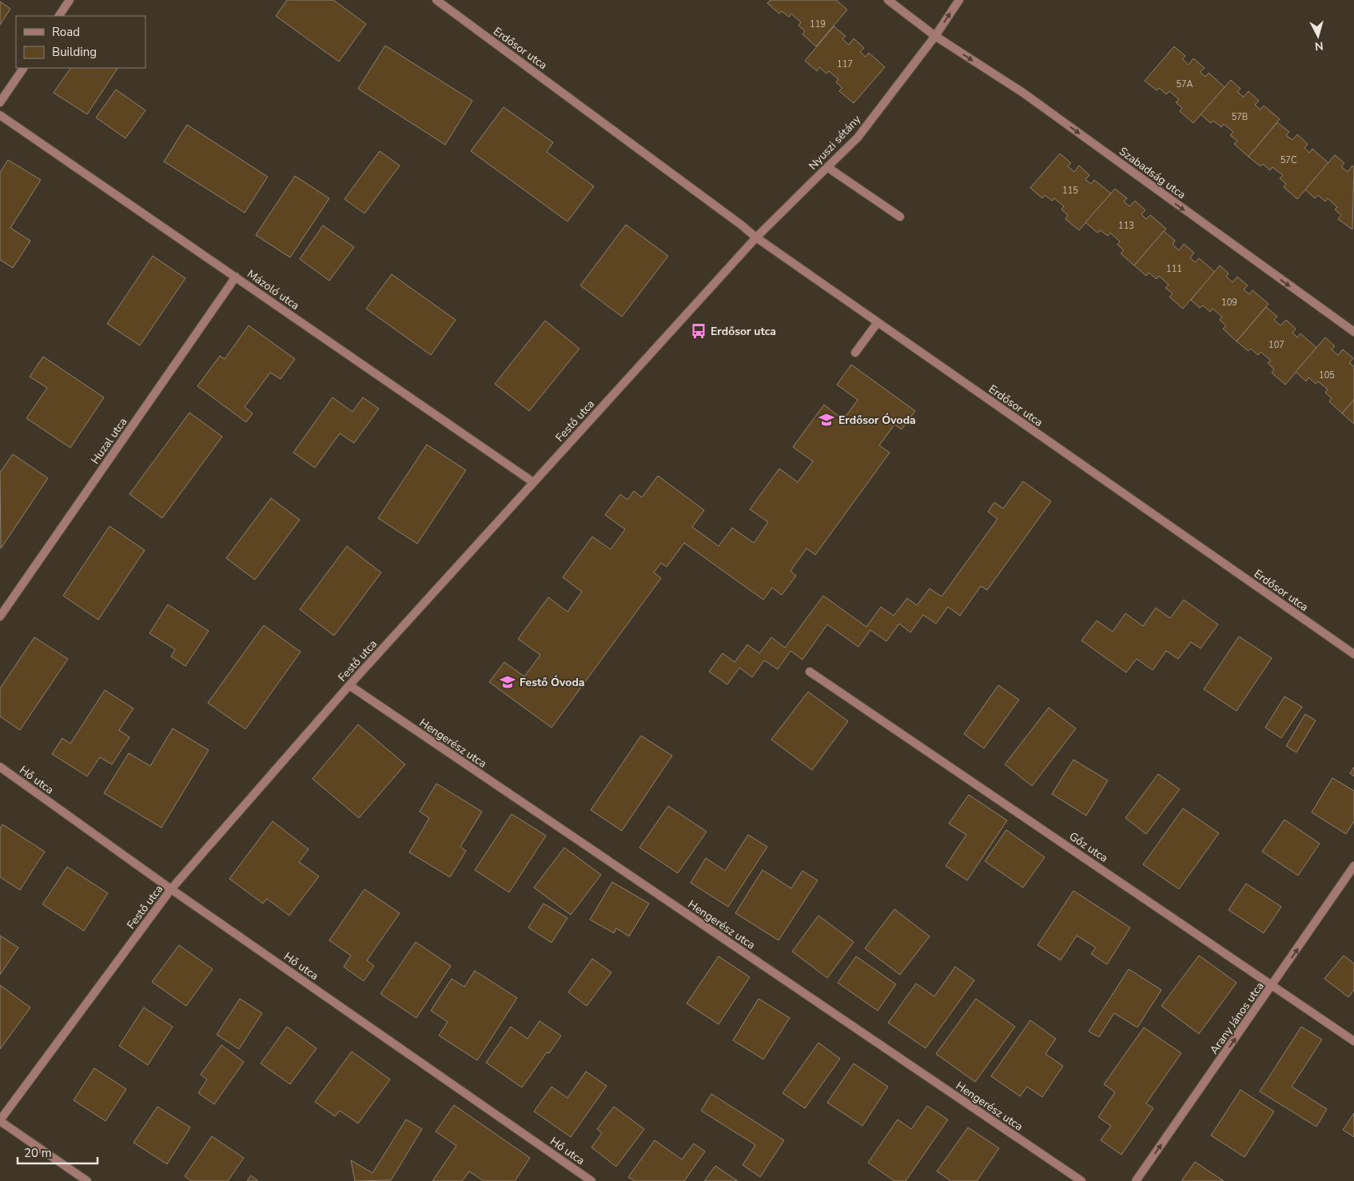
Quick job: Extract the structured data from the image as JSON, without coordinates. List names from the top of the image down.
{
  "streets": {
    "street": [
      "Erdősor utca",
      "Nyuszi sétány",
      "Szabadság utca",
      "Mázoló utca",
      "Festő utca",
      "Huzal utca",
      "Hengerész utca",
      "Hő utca",
      "Gőz utca",
      "Arany János utca"
    ]
  },
  "crossings": [
    ["Erdősor utca", "Nyuszi sétány"],
    ["Erdősor utca", "Festő utca"],
    ["Nyuszi sétány", "Szabadság utca"],
    ["Nyuszi sétány", "Festő utca"],
    ["Mázoló utca", "Festő utca"],
    ["Mázoló utca", "Huzal utca"],
    ["Festő utca", "Hengerész utca"],
    ["Festő utca", "Hő utca"],
    ["Gőz utca", "Arany János utca"]
  ],
  "one_way": ["Szabadság utca", "Arany János utca"],
  "places": {
    "bus stop": ["Erdősor utca"],
    "school or university": ["Erdősor Óvoda", "Festő Óvoda"]
  },
  "house_numbers": [
    "119",
    "117",
    "57A",
    "57B",
    "57C",
    "115",
    "113",
    "111",
    "109",
    "107",
    "105"
  ],
  "legend": ["Road", "Building"],
  "scale_bar": "20 m",
  "north": "bottom"
}
